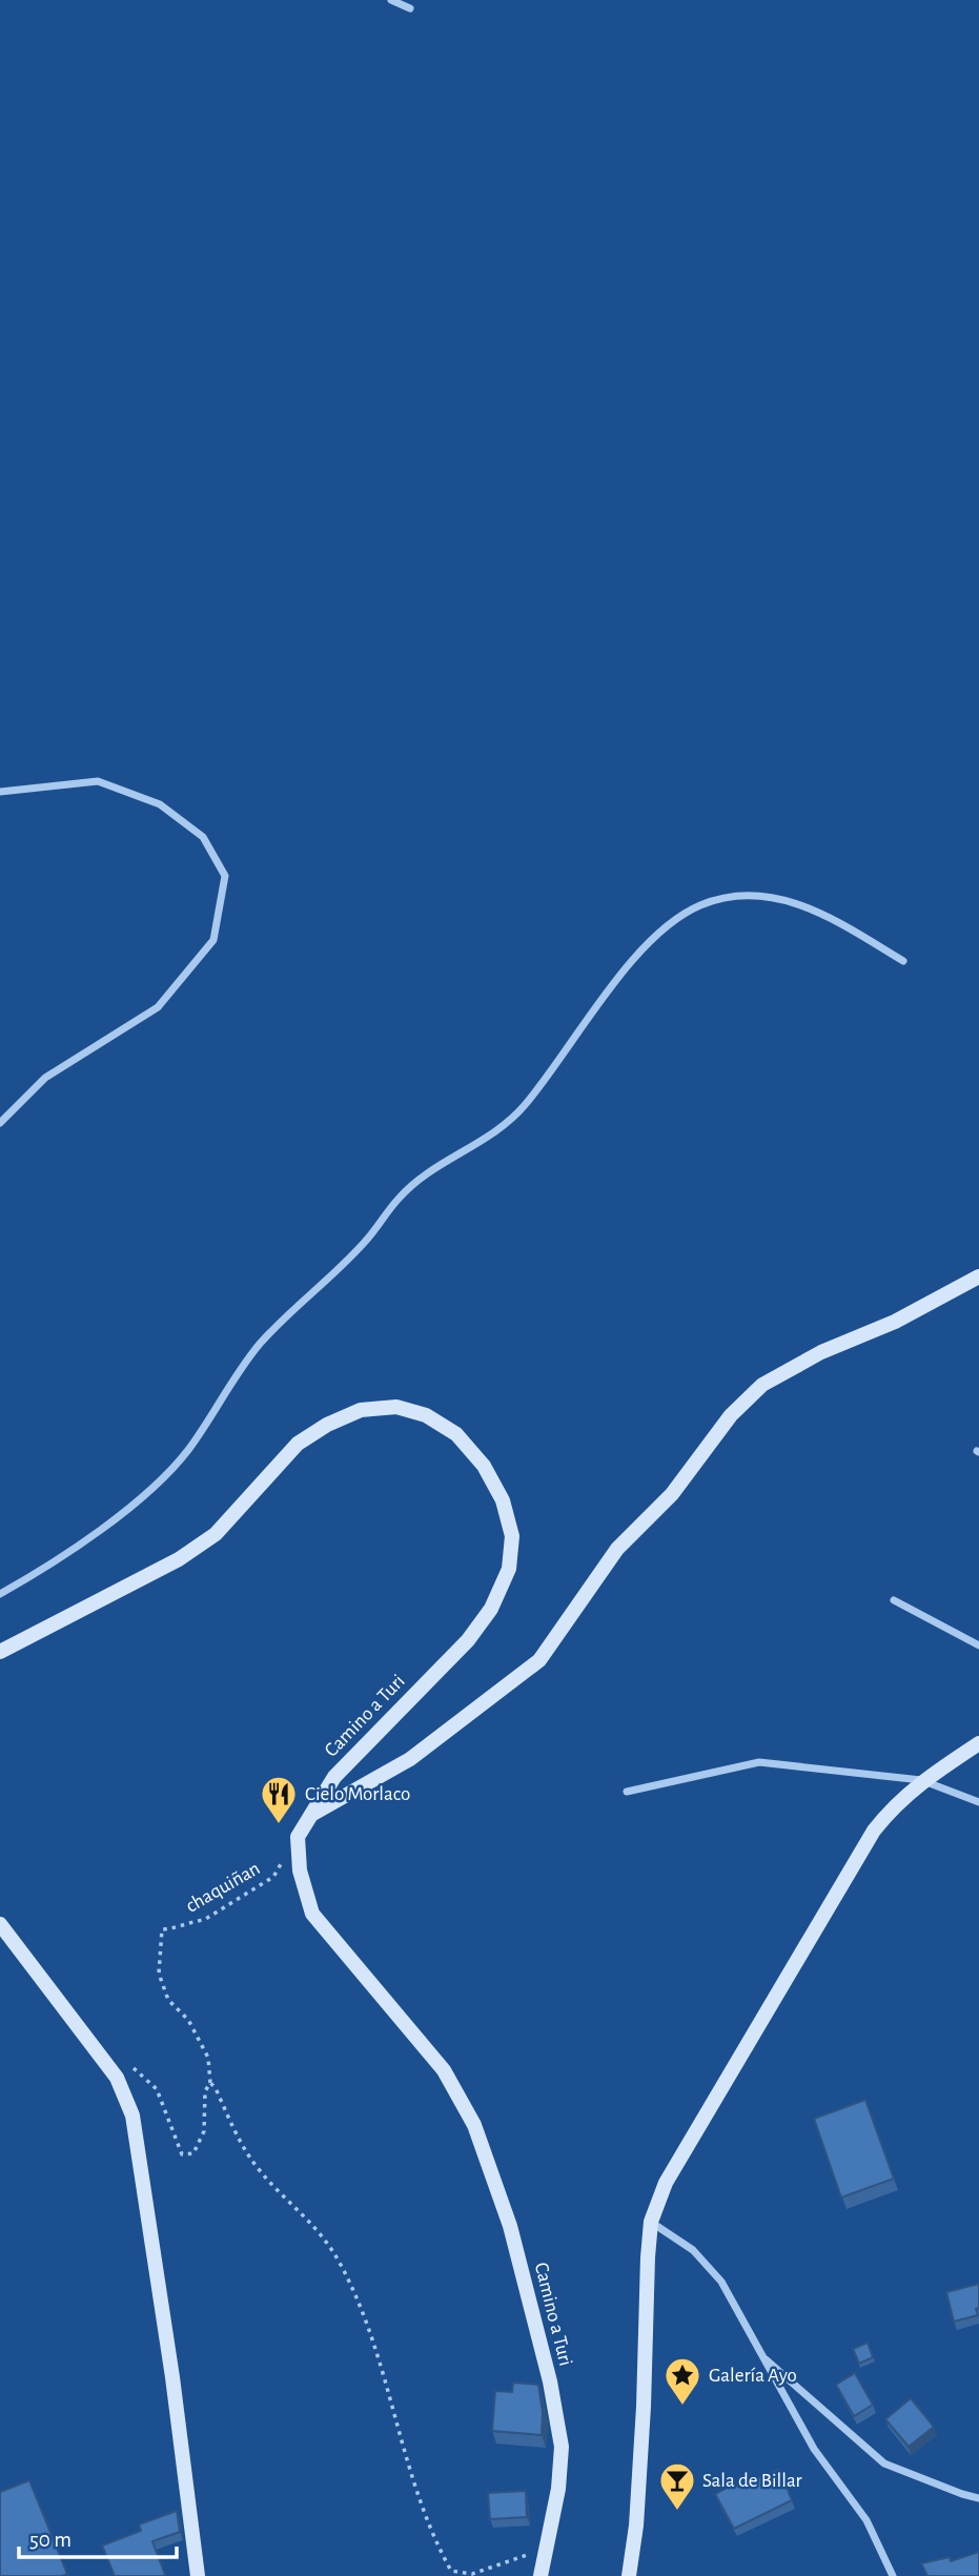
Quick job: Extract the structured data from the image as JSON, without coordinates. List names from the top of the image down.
{
  "streets": {
    "main road": ["Camino a Turi"],
    "path": ["chaquiñan"]
  },
  "places": {
    "restaurant": ["Cielo Morlaco"],
    "place": ["Galería Ayo"],
    "bar": ["Sala de Billar"]
  },
  "scale_bar": "50 m"
}
